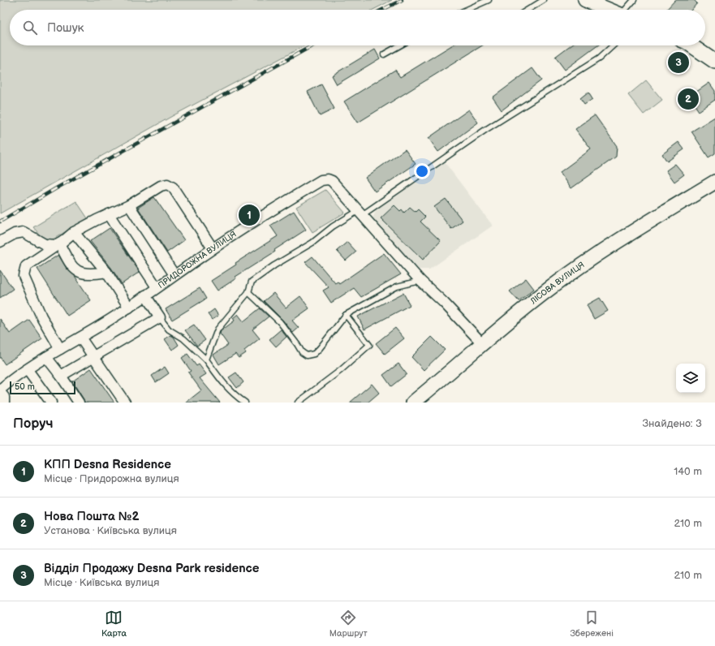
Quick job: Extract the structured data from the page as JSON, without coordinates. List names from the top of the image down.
{
  "streets": {
    "main road": ["ЛІСОВА ВУЛИЦЯ"],
    "street": ["ПРИДОРОЖНА ВУЛИЦЯ"]
  },
  "crossings": [
    ["ПРИДОРОЖНА ВУЛИЦЯ", "ЛІСОВА ВУЛИЦЯ"]
  ],
  "scale_bar": "50 m",
  "page": {
    "search": "Пошук",
    "pins": ["3", "2", "1"],
    "scale": "50 m",
    "heading": ["Поруч", "Знайдено: 3"],
    "list": [
      {
        "mark": "1",
        "name": "КПП Desna Residence",
        "note": "Місце · Придорожна вулиця",
        "value": "140 m"
      },
      {
        "mark": "2",
        "name": "Нова Пошта №2",
        "note": "Установа · Київська вулиця",
        "value": "210 m"
      },
      {
        "mark": "3",
        "name": "Відділ Продажу Desna Park residence",
        "note": "Місце · Київська вулиця",
        "value": "210 m"
      }
    ],
    "nav": ["Карта", "Маршрут", "Збережені"]
  }
}
